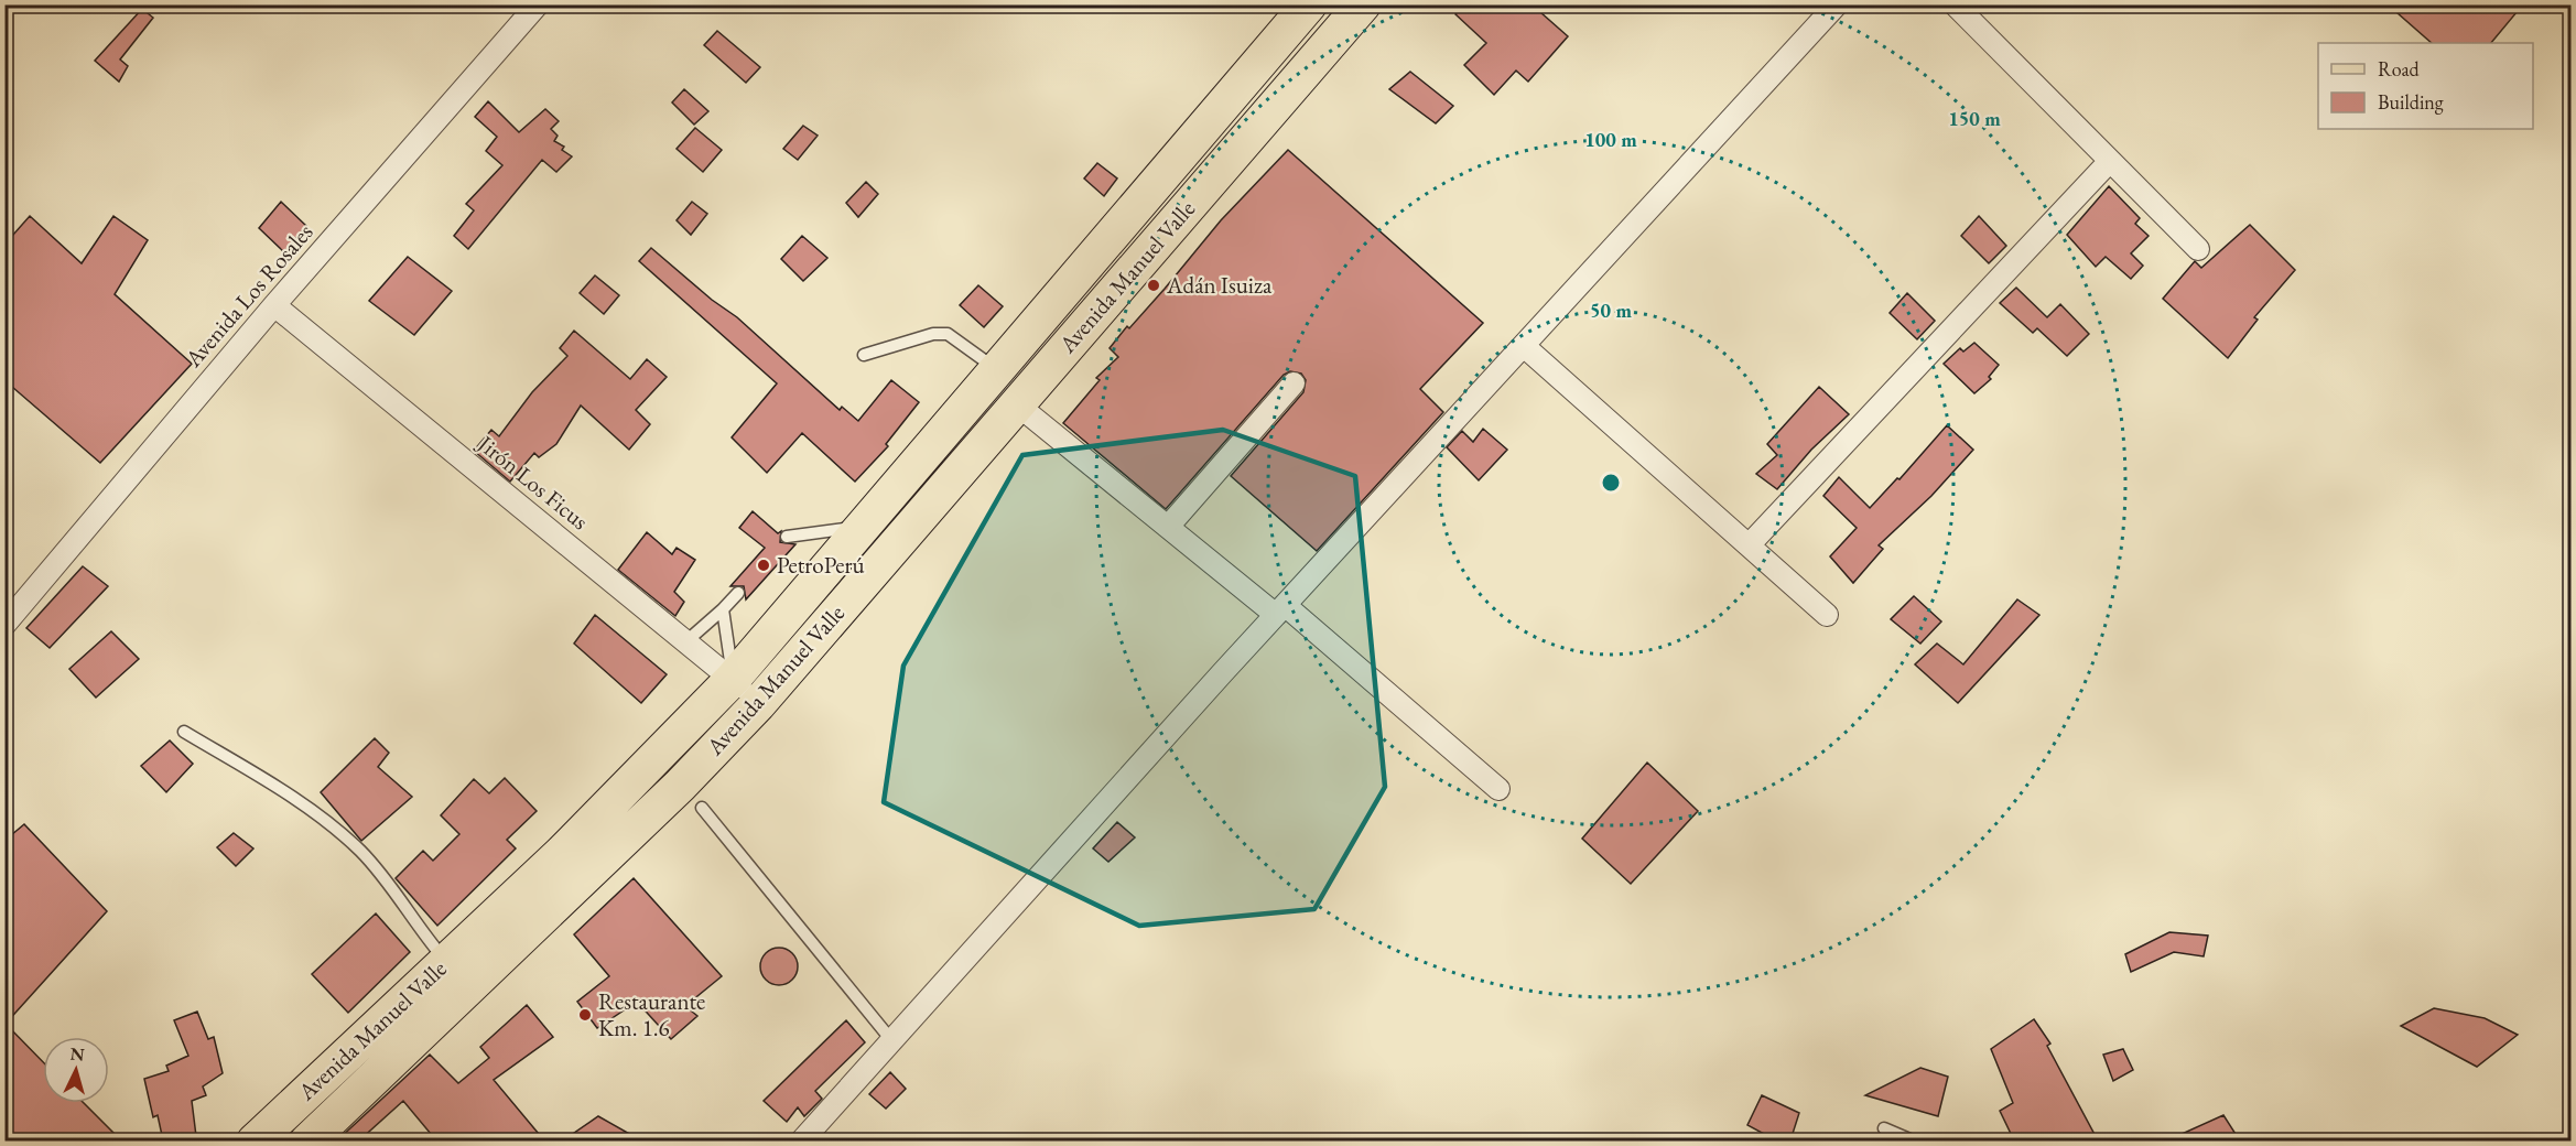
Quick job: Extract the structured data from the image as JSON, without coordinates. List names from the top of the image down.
{
  "streets": {
    "main road": ["Avenida Manuel Valle"],
    "street": ["Avenida Los Rosales", "Jirón Los Ficus"]
  },
  "crossings": [
    ["Avenida Manuel Valle", "Jirón Los Ficus"],
    ["Avenida Los Rosales", "Jirón Los Ficus"]
  ],
  "places": ["Adán Isuiza", "PetroPerú", "Restaurante Km. 1.6"],
  "legend": ["Road", "Building"],
  "north": "top",
  "rings": ["150 m", "100 m", "50 m"]
}
